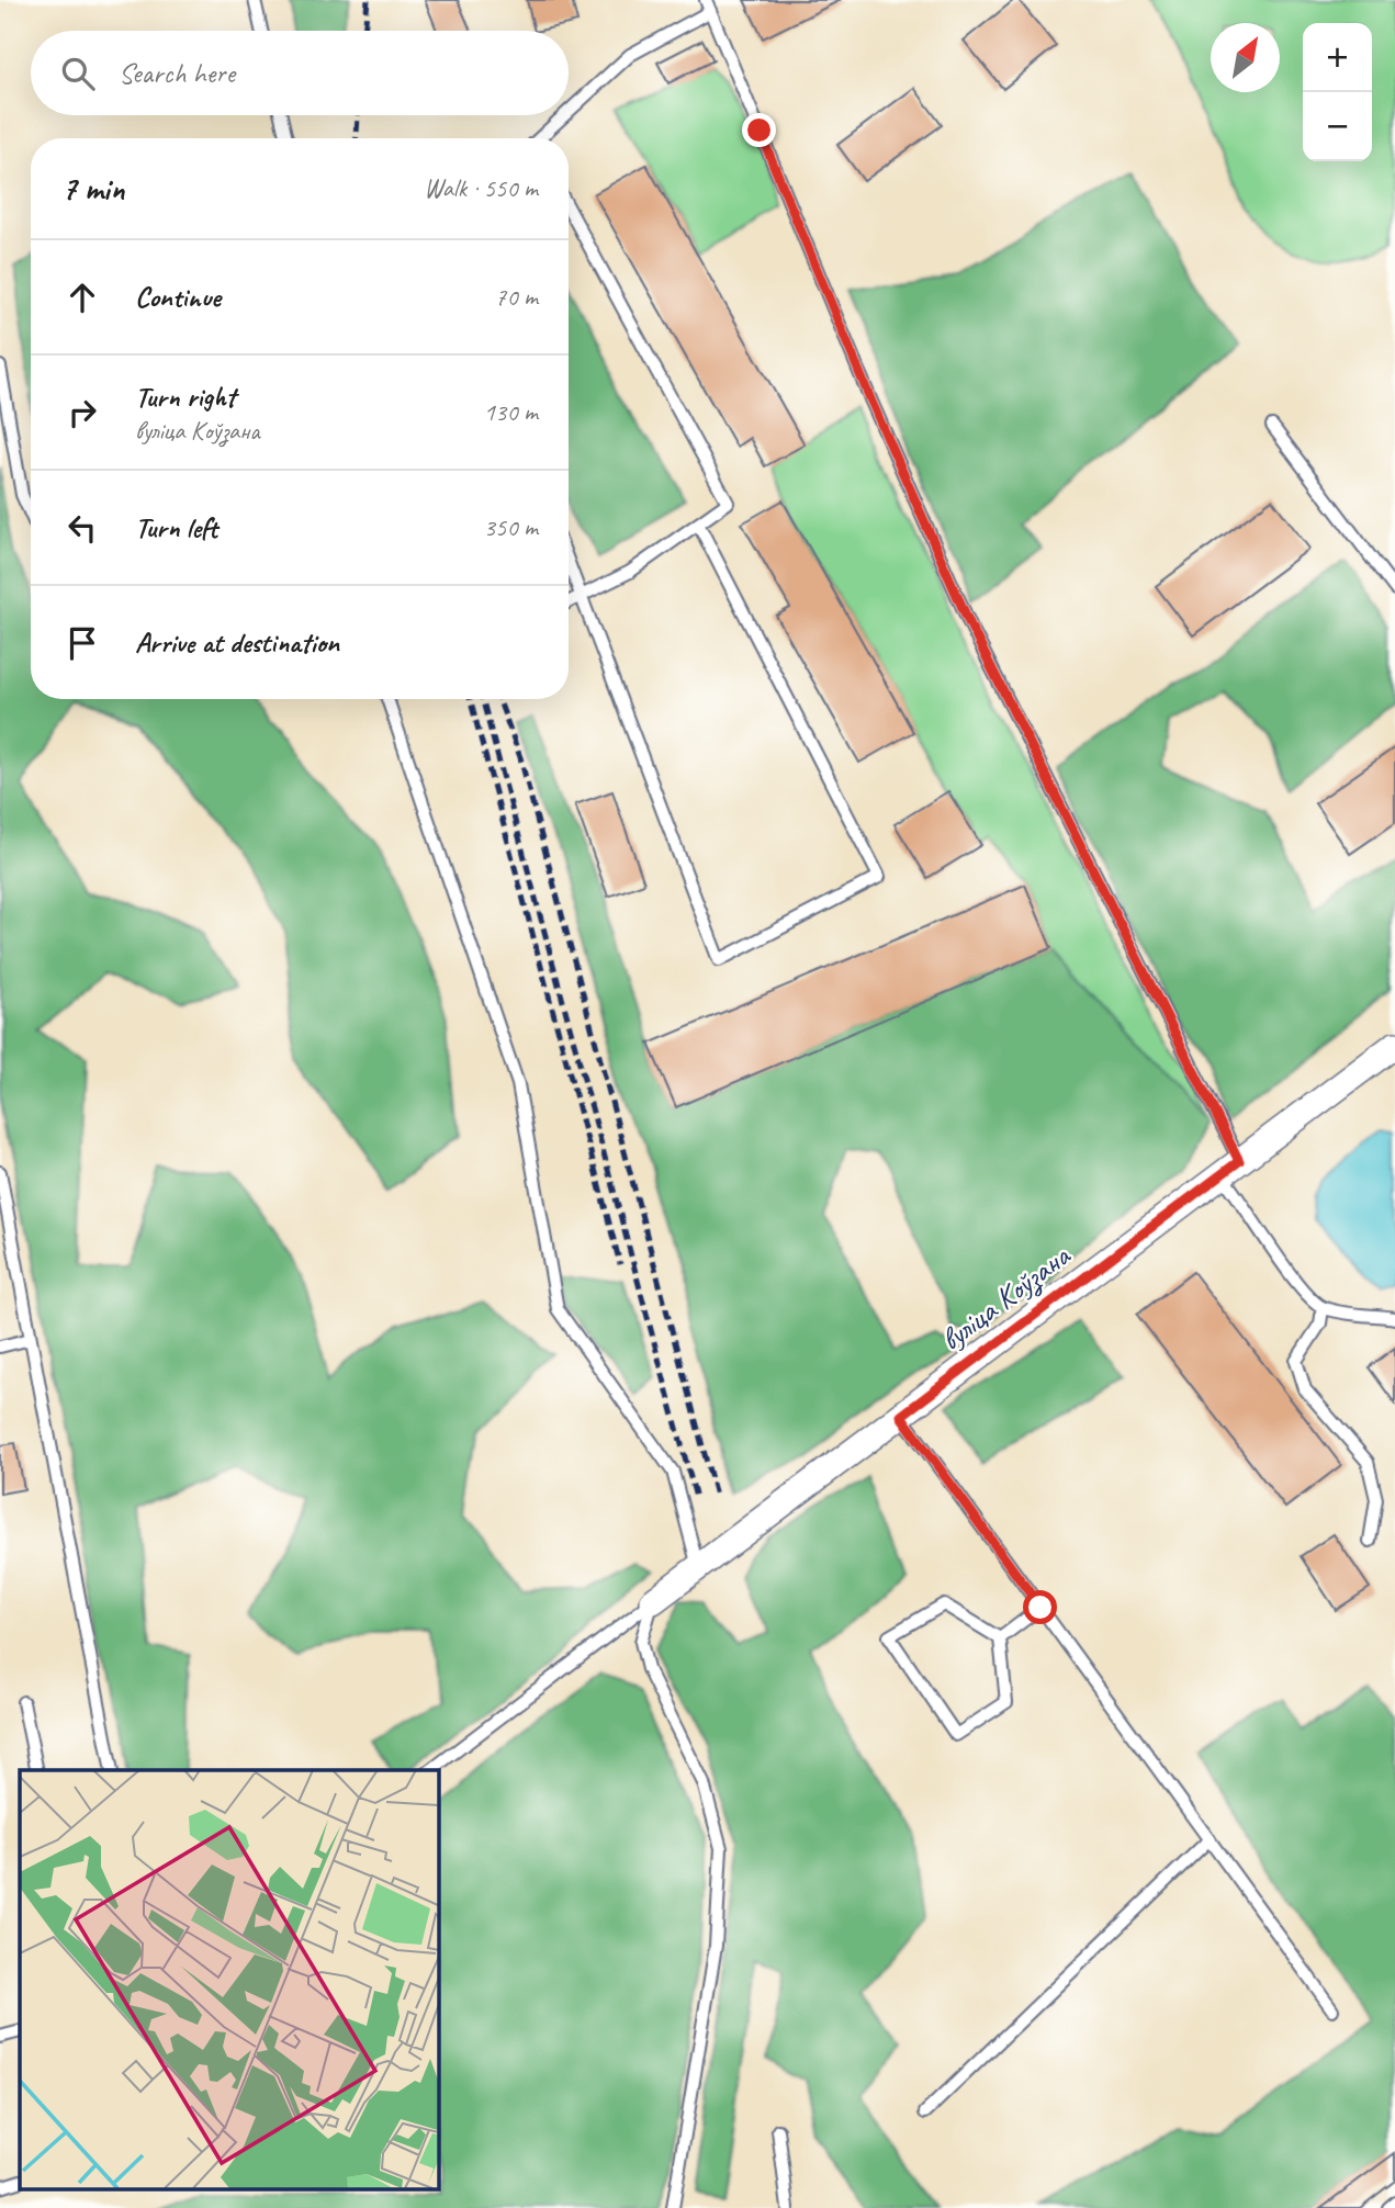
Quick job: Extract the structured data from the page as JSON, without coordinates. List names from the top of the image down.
{
  "streets": {
    "street": ["вуліца Коўзана"]
  },
  "north": "top right",
  "page": {
    "map_buttons": ["+", "−"],
    "search": "Search here",
    "heading": ["7 min", "Walk · 550 m"],
    "list": [
      ["Continue", "70 m"],
      ["Turn right", "вуліца Коўзана", "130 m"],
      ["Turn left", "350 m"],
      "Arrive at destination"
    ]
  }
}
